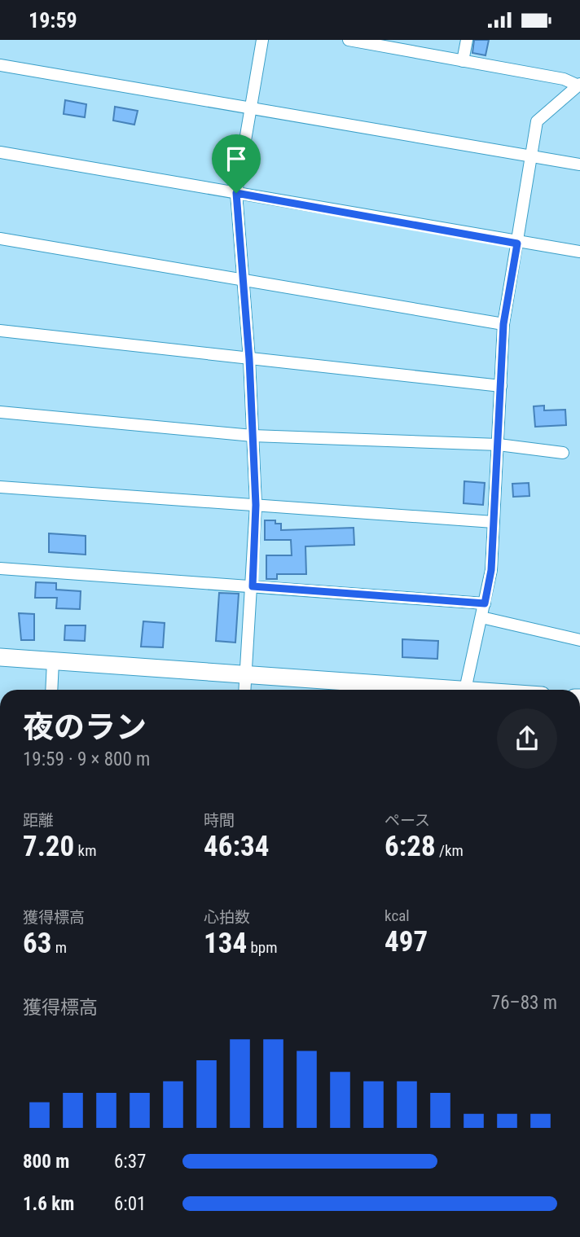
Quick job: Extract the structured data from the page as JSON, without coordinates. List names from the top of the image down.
{
  "page": {
    "status": "19:59",
    "heading": ["夜のラン", "19:59 · 9 × 800 m"],
    "stats": [
      ["距離", "7.20 km"],
      ["時間", "46:34"],
      ["ペース", "6:28 /km"],
      ["獲得標高", "63 m"],
      ["心拍数", "134 bpm"],
      ["kcal", "497"]
    ],
    "chart": ["獲得標高", "76–83 m"],
    "list": [
      {
        "name": "800 m",
        "note": "6:37"
      },
      {
        "name": "1.6 km",
        "note": "6:01"
      }
    ]
  }
}
